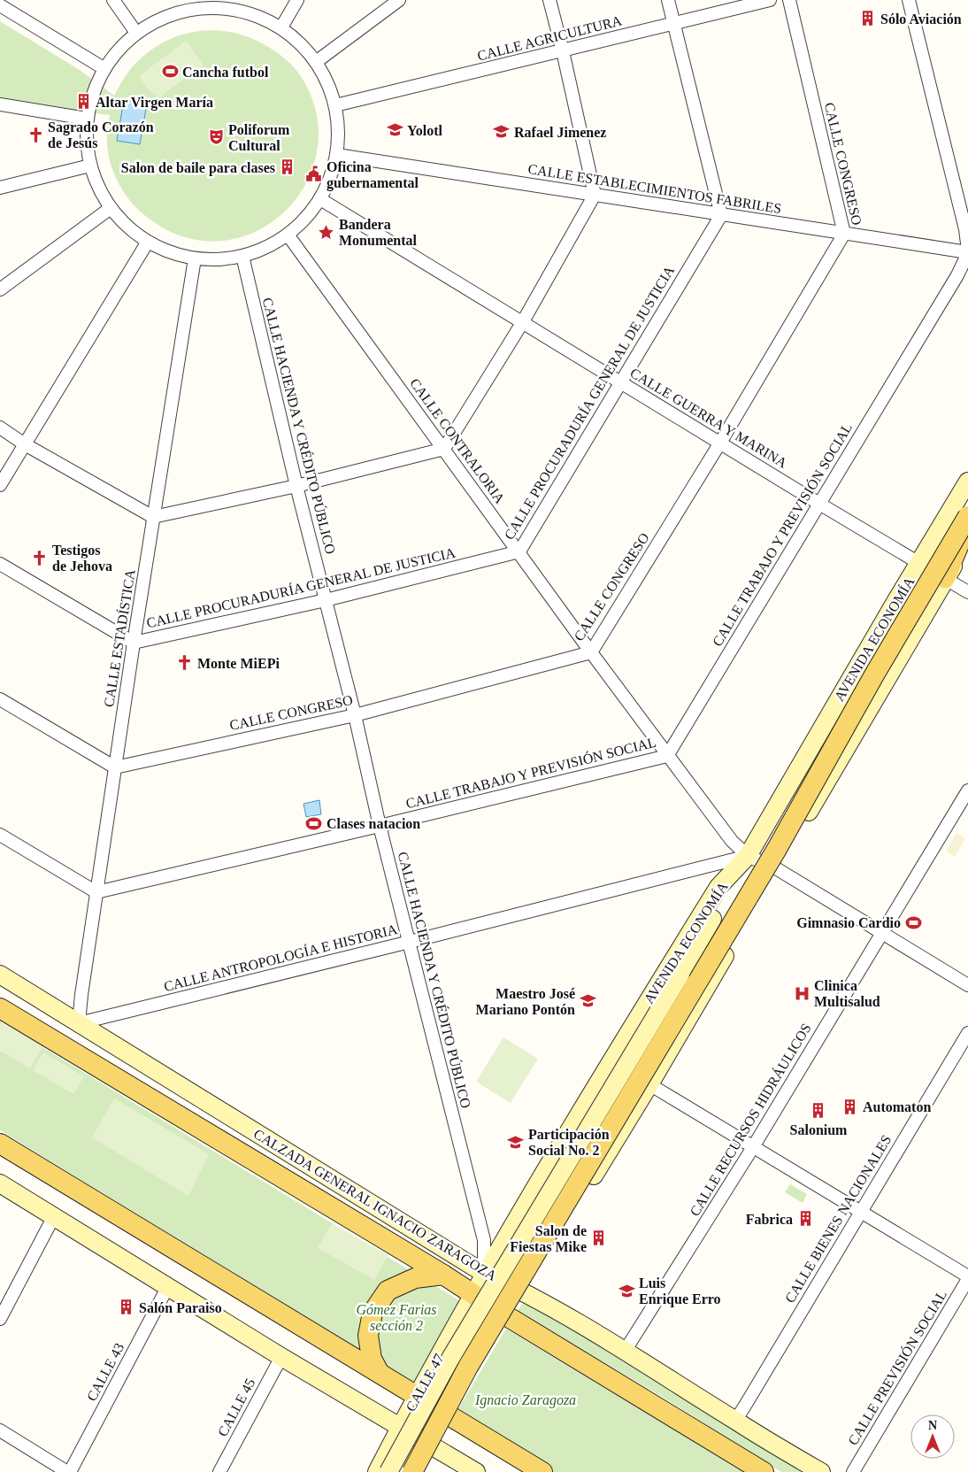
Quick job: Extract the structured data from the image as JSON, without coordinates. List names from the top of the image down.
{
  "streets": {
    "main road": ["AVENIDA ECONOMÍA", "CALZADA GENERAL IGNACIO ZARAGOZA", "CALLE 47"],
    "street": [
      "CALLE AGRICULTURA",
      "CALLE CONGRESO",
      "CALLE ESTABLECIMIENTOS FABRILES",
      "CALLE PROCURADURÍA GENERAL DE JUSTICIA",
      "CALLE GUERRA Y MARINA",
      "CALLE HACIENDA Y CRÉDITO PÚBLICO",
      "CALLE CONTRALORIA",
      "CALLE TRABAJO Y PREVISIÓN SOCIAL",
      "CALLE ESTADÍSTICA",
      "CALLE ANTROPOLOGÍA E HISTORIA",
      "CALLE RECURSOS HIDRÁULICOS",
      "CALLE BIENES NACIONALES",
      "CALLE PREVISIÓN SOCIAL",
      "CALLE 43",
      "CALLE 45"
    ]
  },
  "crossings": [
    ["CALLE CONGRESO", "CALLE ESTABLECIMIENTOS FABRILES"],
    ["CALLE CONGRESO", "CALLE GUERRA Y MARINA"],
    ["CALLE CONGRESO", "CALLE HACIENDA Y CRÉDITO PÚBLICO"],
    ["CALLE CONGRESO", "CALLE CONTRALORIA"],
    ["CALLE CONGRESO", "CALLE ESTADÍSTICA"],
    ["CALLE ESTABLECIMIENTOS FABRILES", "CALLE PROCURADURÍA GENERAL DE JUSTICIA"],
    ["CALLE ESTABLECIMIENTOS FABRILES", "CALLE TRABAJO Y PREVISIÓN SOCIAL"],
    ["CALLE PROCURADURÍA GENERAL DE JUSTICIA", "CALLE GUERRA Y MARINA"],
    ["CALLE PROCURADURÍA GENERAL DE JUSTICIA", "CALLE HACIENDA Y CRÉDITO PÚBLICO"],
    ["CALLE PROCURADURÍA GENERAL DE JUSTICIA", "CALLE CONTRALORIA"],
    ["CALLE PROCURADURÍA GENERAL DE JUSTICIA", "CALLE ESTADÍSTICA"],
    ["CALLE GUERRA Y MARINA", "CALLE TRABAJO Y PREVISIÓN SOCIAL"],
    ["CALLE GUERRA Y MARINA", "AVENIDA ECONOMÍA"],
    ["CALLE HACIENDA Y CRÉDITO PÚBLICO", "CALLE TRABAJO Y PREVISIÓN SOCIAL"],
    ["CALLE HACIENDA Y CRÉDITO PÚBLICO", "AVENIDA ECONOMÍA"],
    ["CALLE HACIENDA Y CRÉDITO PÚBLICO", "CALLE ANTROPOLOGÍA E HISTORIA"],
    ["CALLE HACIENDA Y CRÉDITO PÚBLICO", "CALZADA GENERAL IGNACIO ZARAGOZA"],
    ["CALLE CONTRALORIA", "CALLE TRABAJO Y PREVISIÓN SOCIAL"],
    ["CALLE CONTRALORIA", "AVENIDA ECONOMÍA"],
    ["CALLE CONTRALORIA", "CALLE ANTROPOLOGÍA E HISTORIA"],
    ["CALLE TRABAJO Y PREVISIÓN SOCIAL", "CALLE ESTADÍSTICA"],
    ["CALLE ESTADÍSTICA", "CALLE ANTROPOLOGÍA E HISTORIA"],
    ["CALLE ESTADÍSTICA", "CALZADA GENERAL IGNACIO ZARAGOZA"],
    ["AVENIDA ECONOMÍA", "CALLE ANTROPOLOGÍA E HISTORIA"],
    ["AVENIDA ECONOMÍA", "CALZADA GENERAL IGNACIO ZARAGOZA"],
    ["AVENIDA ECONOMÍA", "CALLE 47"],
    ["CALLE ANTROPOLOGÍA E HISTORIA", "CALZADA GENERAL IGNACIO ZARAGOZA"],
    ["CALLE RECURSOS HIDRÁULICOS", "CALZADA GENERAL IGNACIO ZARAGOZA"],
    ["CALZADA GENERAL IGNACIO ZARAGOZA", "CALLE BIENES NACIONALES"],
    ["CALZADA GENERAL IGNACIO ZARAGOZA", "CALLE 47"]
  ],
  "parks": ["Gómez Farias sección 2", "Ignacio Zaragoza"],
  "places": {
    "building": [
      "Sólo Aviación",
      "Altar Virgen María",
      "Salon de baile para clases",
      "Automaton",
      "Salonium",
      "Fabrica",
      "Salon de Fiestas Mike",
      "Salón Paraiso"
    ],
    "sports": ["Cancha futbol", "Clases natacion", "Gimnasio Cardio"],
    "school or university": [
      "Yolotl",
      "Rafael Jimenez",
      "Maestro José Mariano Pontón",
      "Participación Social No. 2",
      "Luis Enrique Erro"
    ],
    "church": ["Sagrado Corazón de Jesús", "Testigos de Jehova", "Monte MiEPi"],
    "theatre": ["Poliforum Cultural"],
    "public building": ["Oficina gubernamental"],
    "place": ["Bandera Monumental"],
    "hospital": ["Clinica Multisalud"]
  },
  "north": "top"
}
